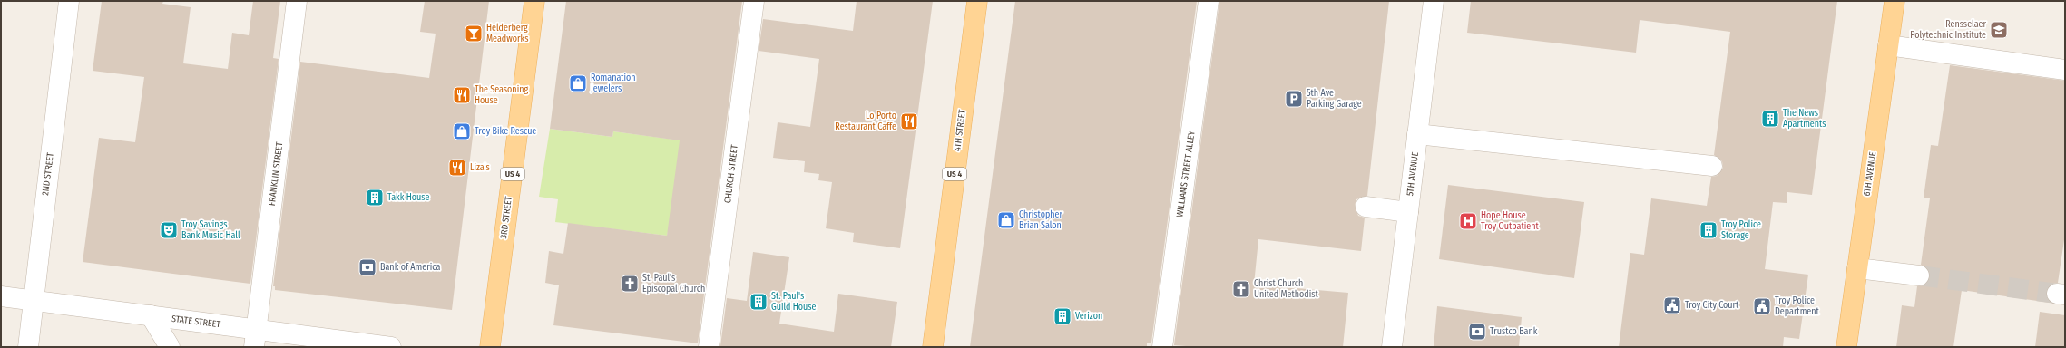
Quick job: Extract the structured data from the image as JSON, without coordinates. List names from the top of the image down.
{
  "streets": {
    "main road": [
      "4TH STREET",
      "US 4",
      "6TH AVENUE",
      "3RD STREET"
    ],
    "street": [
      "2ND STREET",
      "FRANKLIN STREET",
      "CHURCH STREET",
      "WILLIAMS STREET ALLEY",
      "5TH AVENUE",
      "STATE STREET"
    ]
  },
  "crossings": [
    ["2ND STREET", "STATE STREET"],
    ["FRANKLIN STREET", "STATE STREET"]
  ],
  "places": {
    "school or university": ["Rensselaer Polytechnic Institute"],
    "bar": ["Helderberg Meadworks"],
    "shop": ["Romanation Jewelers", "Troy Bike Rescue", "Christopher Brian Salon"],
    "restaurant": ["The Seasoning House", "Lo Porto Restaurant Caffe", "Liza's"],
    "parking": ["5th Ave Parking Garage"],
    "building": [
      "The News Apartments",
      "Takk House",
      "Troy Police Storage",
      "St. Paul's Guild House",
      "Verizon"
    ],
    "hospital": ["Hope House Troy Outpatient"],
    "theatre": ["Troy Savings Bank Music Hall"],
    "bank": ["Bank of America", "Trustco Bank"],
    "church": ["St. Paul's Episcopal Church", "Christ Church United Methodist"],
    "public building": ["Troy City Court", "Troy Police Department"]
  }
}
